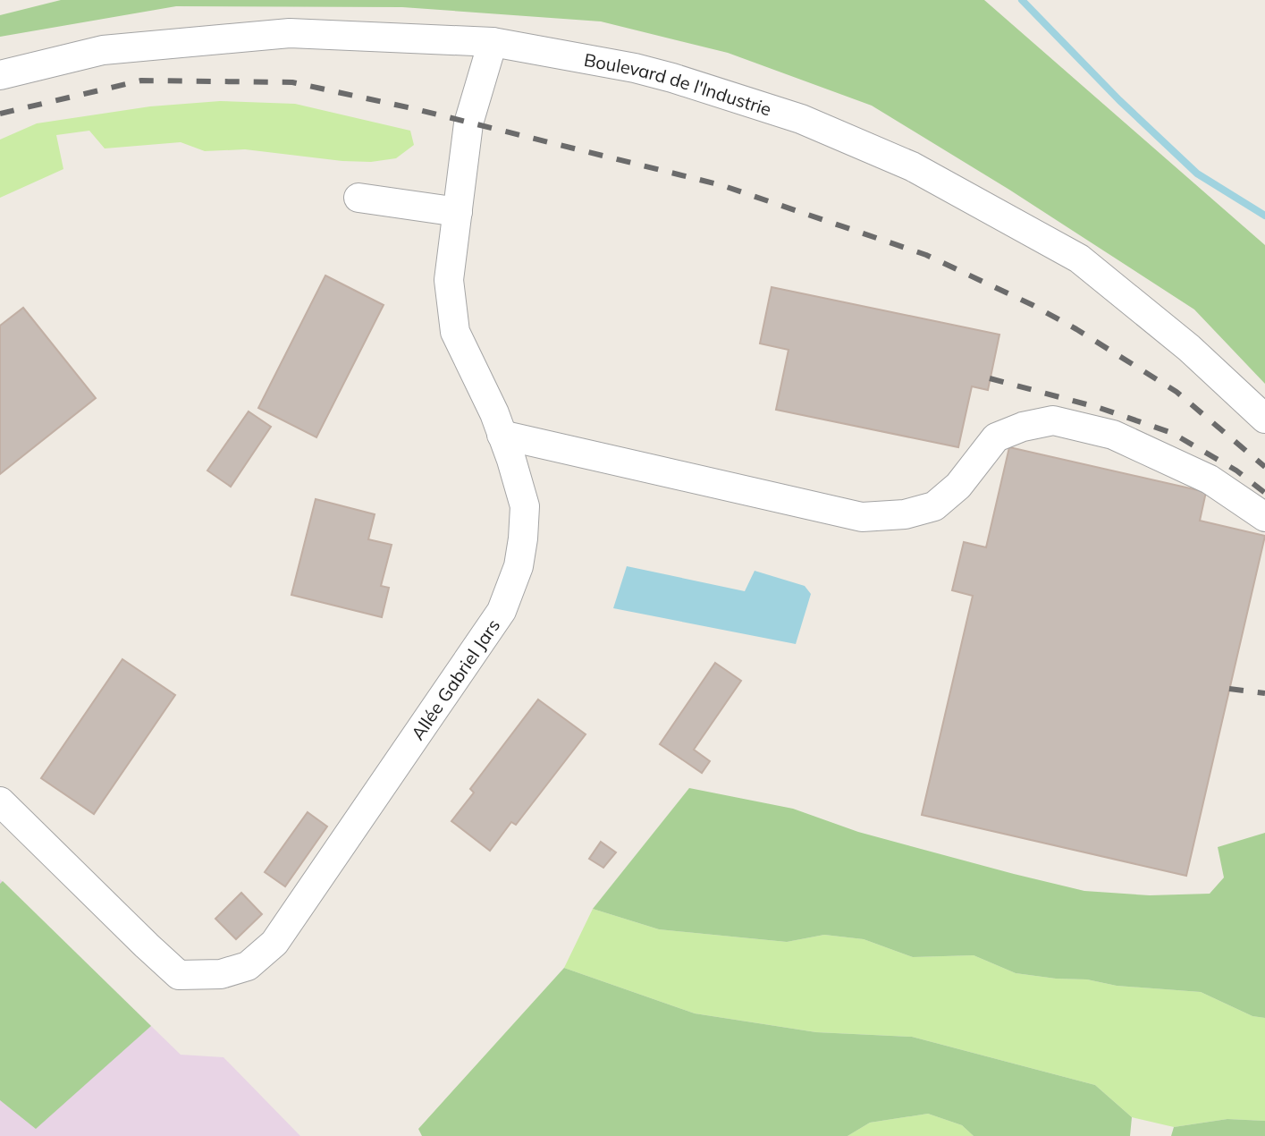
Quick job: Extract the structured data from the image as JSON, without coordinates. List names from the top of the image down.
{
  "streets": {
    "street": ["Boulevard de l'Industrie", "Allée Gabriel Jars"]
  },
  "crossings": [
    ["Boulevard de l'Industrie", "Allée Gabriel Jars"]
  ]
}
